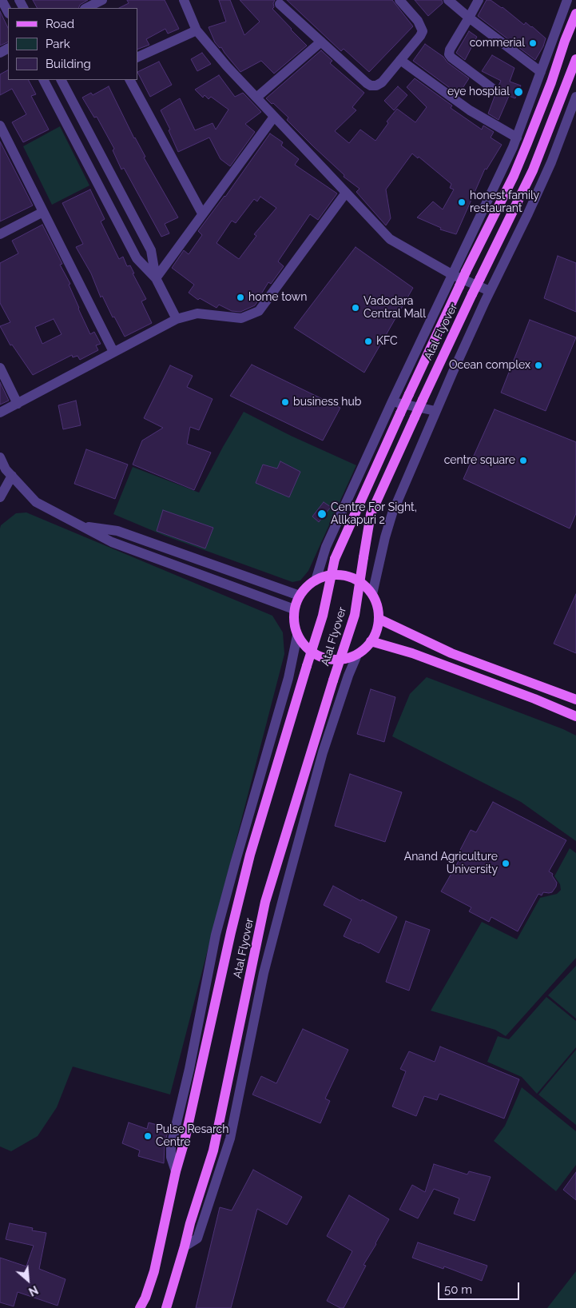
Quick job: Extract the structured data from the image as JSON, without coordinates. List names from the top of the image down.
{
  "streets": {
    "main road": ["Atal Flyover"]
  },
  "places": [
    "commerial",
    "eye hosptial",
    "honest family restaurant",
    "home town",
    "Vadodara Central Mall",
    "KFC",
    "Ocean complex",
    "business hub",
    "centre square",
    "Centre For Sight, Allkapuri 2",
    "Anand Agriculture University",
    "Pulse Resarch Centre"
  ],
  "legend": ["Road", "Park", "Building"],
  "scale_bar": "50 m",
  "north": "bottom right"
}
